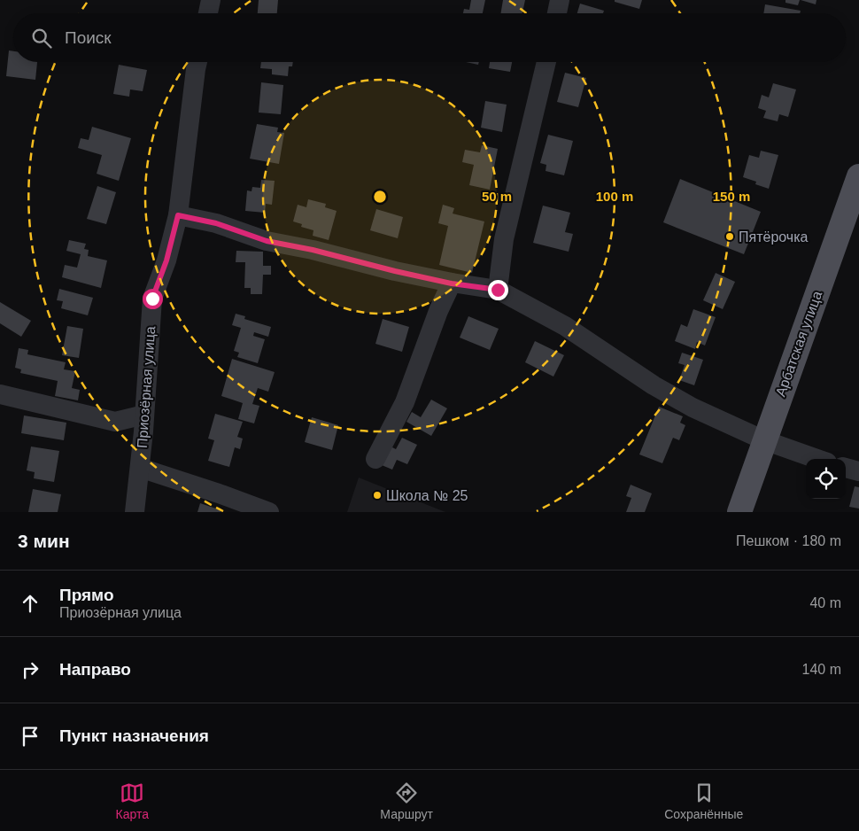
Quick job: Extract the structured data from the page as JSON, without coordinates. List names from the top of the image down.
{
  "streets": {
    "main road": ["Арбатская улица"],
    "street": ["Приозёрная улица"]
  },
  "places": ["Пятёрочка", "Школа № 25"],
  "page": {
    "search": "Поиск",
    "heading": ["3 мин", "Пешком · 180 m"],
    "list": [
      ["Прямо", "Приозёрная улица", "40 m"],
      ["Направо", "140 m"],
      "Пункт назначения"
    ],
    "nav": ["Карта", "Маршрут", "Сохранённые"]
  },
  "rings": ["50 m", "100 m", "150 m"]
}
